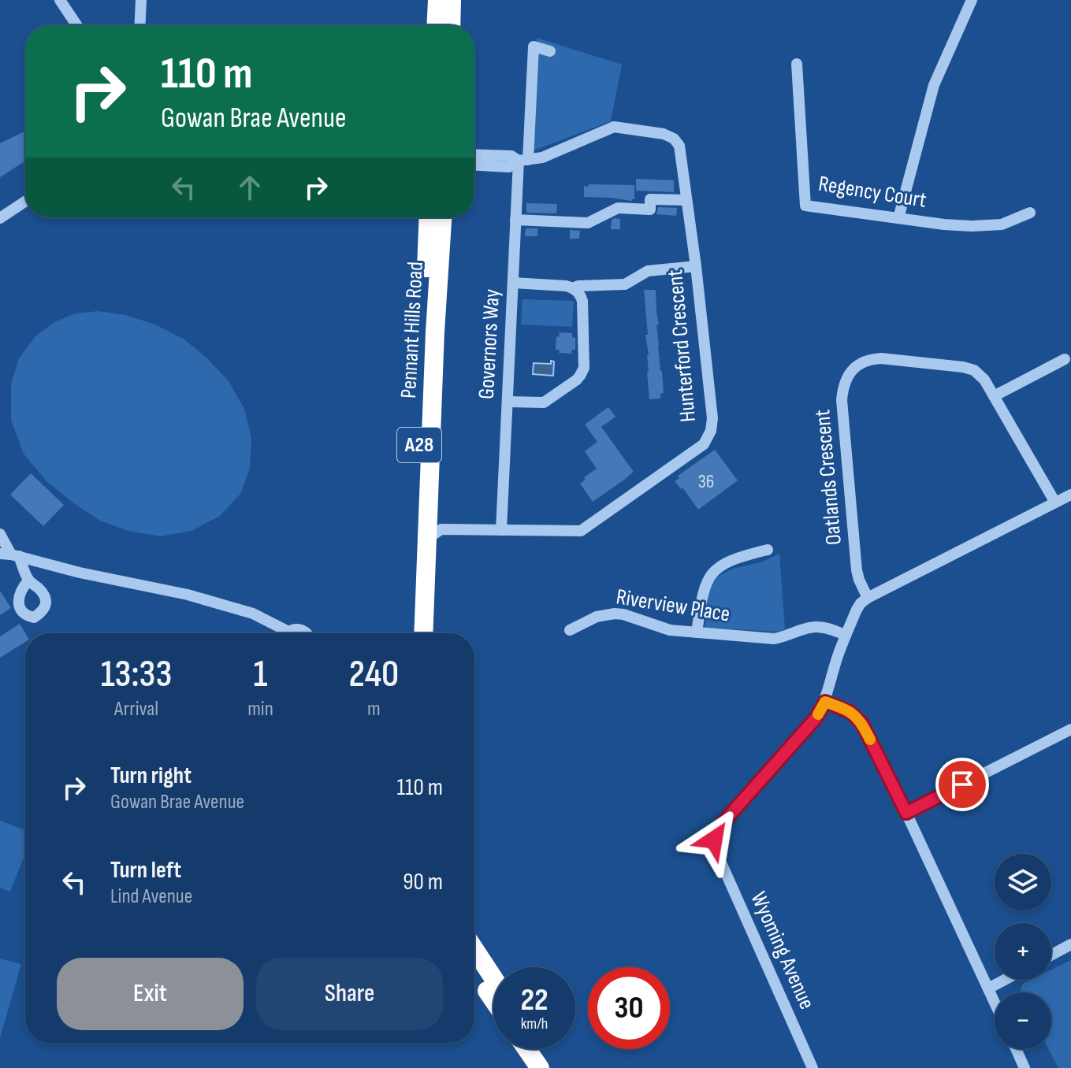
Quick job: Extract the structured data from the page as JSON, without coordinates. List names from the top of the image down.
{
  "streets": {
    "highway": ["Pennant Hills Road", "A28"],
    "street": [
      "Regency Court",
      "Governors Way",
      "Hunterford Crescent",
      "Oatlands Crescent",
      "Riverview Place",
      "Wyoming Avenue"
    ]
  },
  "crossings": [
    ["Pennant Hills Road", "Hunterford Crescent"],
    ["Governors Way", "Hunterford Crescent"]
  ],
  "house_numbers": ["36"],
  "page": {
    "turn": ["110 m", "Gowan Brae Avenue"],
    "eta": [
      "13:33",
      "Arrival",
      "1",
      "min",
      "240",
      "m"
    ],
    "list": [
      {
        "name": "Turn right",
        "note": "Gowan Brae Avenue",
        "value": "110 m"
      },
      {
        "name": "Turn left",
        "note": "Lind Avenue",
        "value": "90 m"
      }
    ],
    "map_buttons": ["+", "−"],
    "buttons": ["Exit", "Share"],
    "speed": "22 km/h",
    "limit": "30"
  }
}
